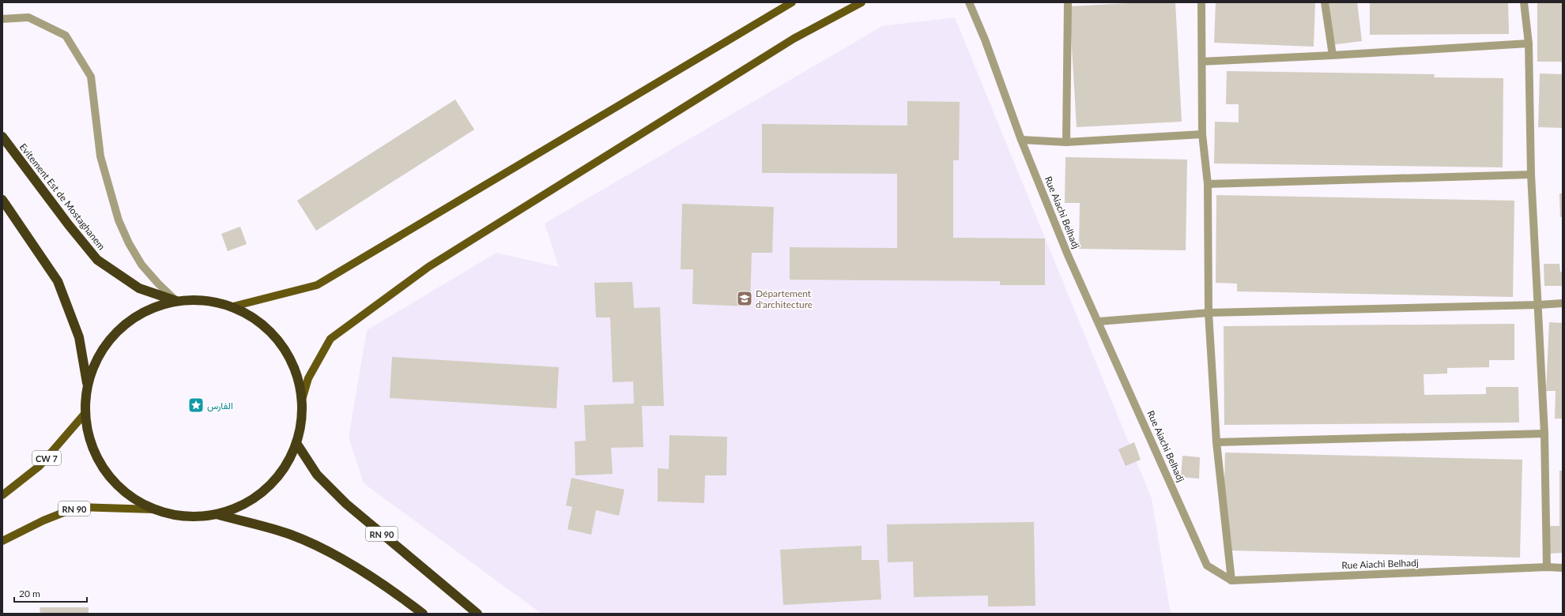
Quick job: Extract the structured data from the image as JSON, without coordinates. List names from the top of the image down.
{
  "streets": {
    "highway": ["Evitement Est de Mostaghanem", "RN 90"],
    "main road": ["CW 7"],
    "street": ["Rue Aiachi Belhadj"]
  },
  "places": {
    "school or university": ["Département d'architecture"],
    "place": ["الفارس"]
  },
  "scale_bar": "20 m"
}
